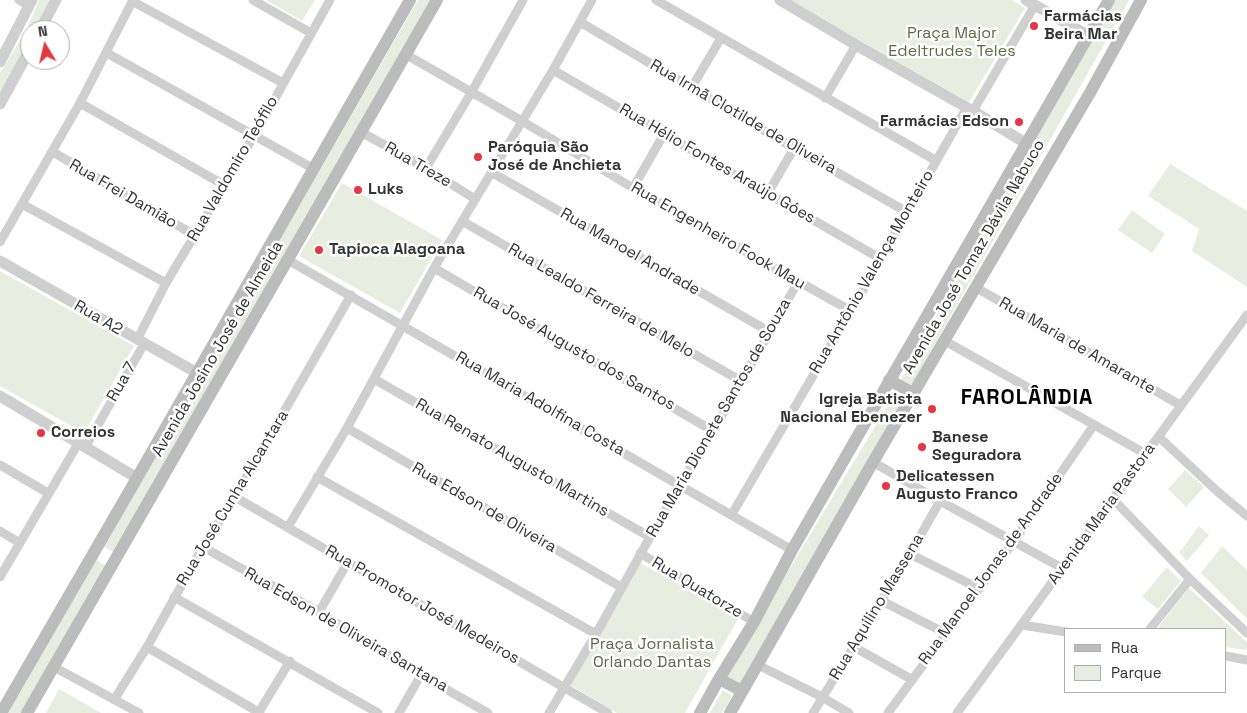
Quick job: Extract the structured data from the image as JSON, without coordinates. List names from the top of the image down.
{
  "streets": {
    "main road": ["Avenida José Tomaz Dávila Nabuco", "Avenida Josino José de Almeida"],
    "street": [
      "Rua Irmã Clotilde de Oliveira",
      "Rua Hélio Fontes Araújo Góes",
      "Rua Treze",
      "Rua Valdomiro Teófilo",
      "Rua Frei Damião",
      "Rua Engenheiro Fook Mau",
      "Rua Manoel Andrade",
      "Rua Antônio Valença Monteiro",
      "Rua Lealdo Ferreira de Melo",
      "Rua A2",
      "Rua Maria de Amarante",
      "Rua José Augusto dos Santos",
      "Rua 7",
      "Rua Maria Adolfina Costa",
      "Rua Maria Dionete Santos de Souza",
      "Rua Renato Augusto Martins",
      "Rua José Cunha Alcantara",
      "Rua Edson de Oliveira",
      "Avenida Maria Pastora",
      "Rua Manoel Jonas de Andrade",
      "Rua Quatorze",
      "Rua Promotor José Medeiros",
      "Rua Aquilino Massena",
      "Rua Edson de Oliveira Santana"
    ]
  },
  "crossings": [
    ["Rua Irmã Clotilde de Oliveira", "Rua Antônio Valença Monteiro"],
    ["Rua Hélio Fontes Araújo Góes", "Rua Antônio Valença Monteiro"],
    ["Rua Treze", "Avenida Josino José de Almeida"],
    ["Rua Valdomiro Teófilo", "Rua Frei Damião"],
    ["Rua Valdomiro Teófilo", "Rua A2"],
    ["Rua Valdomiro Teófilo", "Rua 7"],
    ["Rua Engenheiro Fook Mau", "Rua Antônio Valença Monteiro"],
    ["Rua Engenheiro Fook Mau", "Avenida Josino José de Almeida"],
    ["Rua Engenheiro Fook Mau", "Rua Maria Dionete Santos de Souza"],
    ["Rua Manoel Andrade", "Rua Maria Dionete Santos de Souza"],
    ["Avenida José Tomaz Dávila Nabuco", "Rua Maria de Amarante"],
    ["Avenida José Tomaz Dávila Nabuco", "Rua Maria Adolfina Costa"],
    ["Avenida José Tomaz Dávila Nabuco", "Rua Quatorze"],
    ["Rua Antônio Valença Monteiro", "Rua Maria Adolfina Costa"],
    ["Rua Lealdo Ferreira de Melo", "Rua Maria Dionete Santos de Souza"],
    ["Rua A2", "Avenida Josino José de Almeida"],
    ["Rua A2", "Rua 7"],
    ["Rua Maria de Amarante", "Avenida Maria Pastora"],
    ["Avenida Josino José de Almeida", "Rua Maria Adolfina Costa"],
    ["Rua José Augusto dos Santos", "Rua Maria Dionete Santos de Souza"],
    ["Rua Maria Adolfina Costa", "Rua Maria Dionete Santos de Souza"],
    ["Rua Maria Adolfina Costa", "Rua José Cunha Alcantara"],
    ["Rua Maria Dionete Santos de Souza", "Rua Renato Augusto Martins"],
    ["Rua Maria Dionete Santos de Souza", "Rua Edson de Oliveira"],
    ["Rua Maria Dionete Santos de Souza", "Rua Quatorze"],
    ["Rua Maria Dionete Santos de Souza", "Rua Promotor José Medeiros"],
    ["Rua José Cunha Alcantara", "Rua Promotor José Medeiros"],
    ["Rua José Cunha Alcantara", "Rua Edson de Oliveira Santana"]
  ],
  "districts": ["FAROLÂNDIA"],
  "parks": ["Praça Major Edeltrudes Teles", "Praça Jornalista Orlando Dantas"],
  "places": [
    "Farmácias Beira Mar",
    "Farmácias Edson",
    "Paróquia São José de Anchieta",
    "Luks",
    "Tapioca Alagoana",
    "Igreja Batista Nacional Ebenezer",
    "Correios",
    "Banese Seguradora",
    "Delicatessen Augusto Franco"
  ],
  "legend": ["Rua", "Parque"],
  "north": "top"
}
